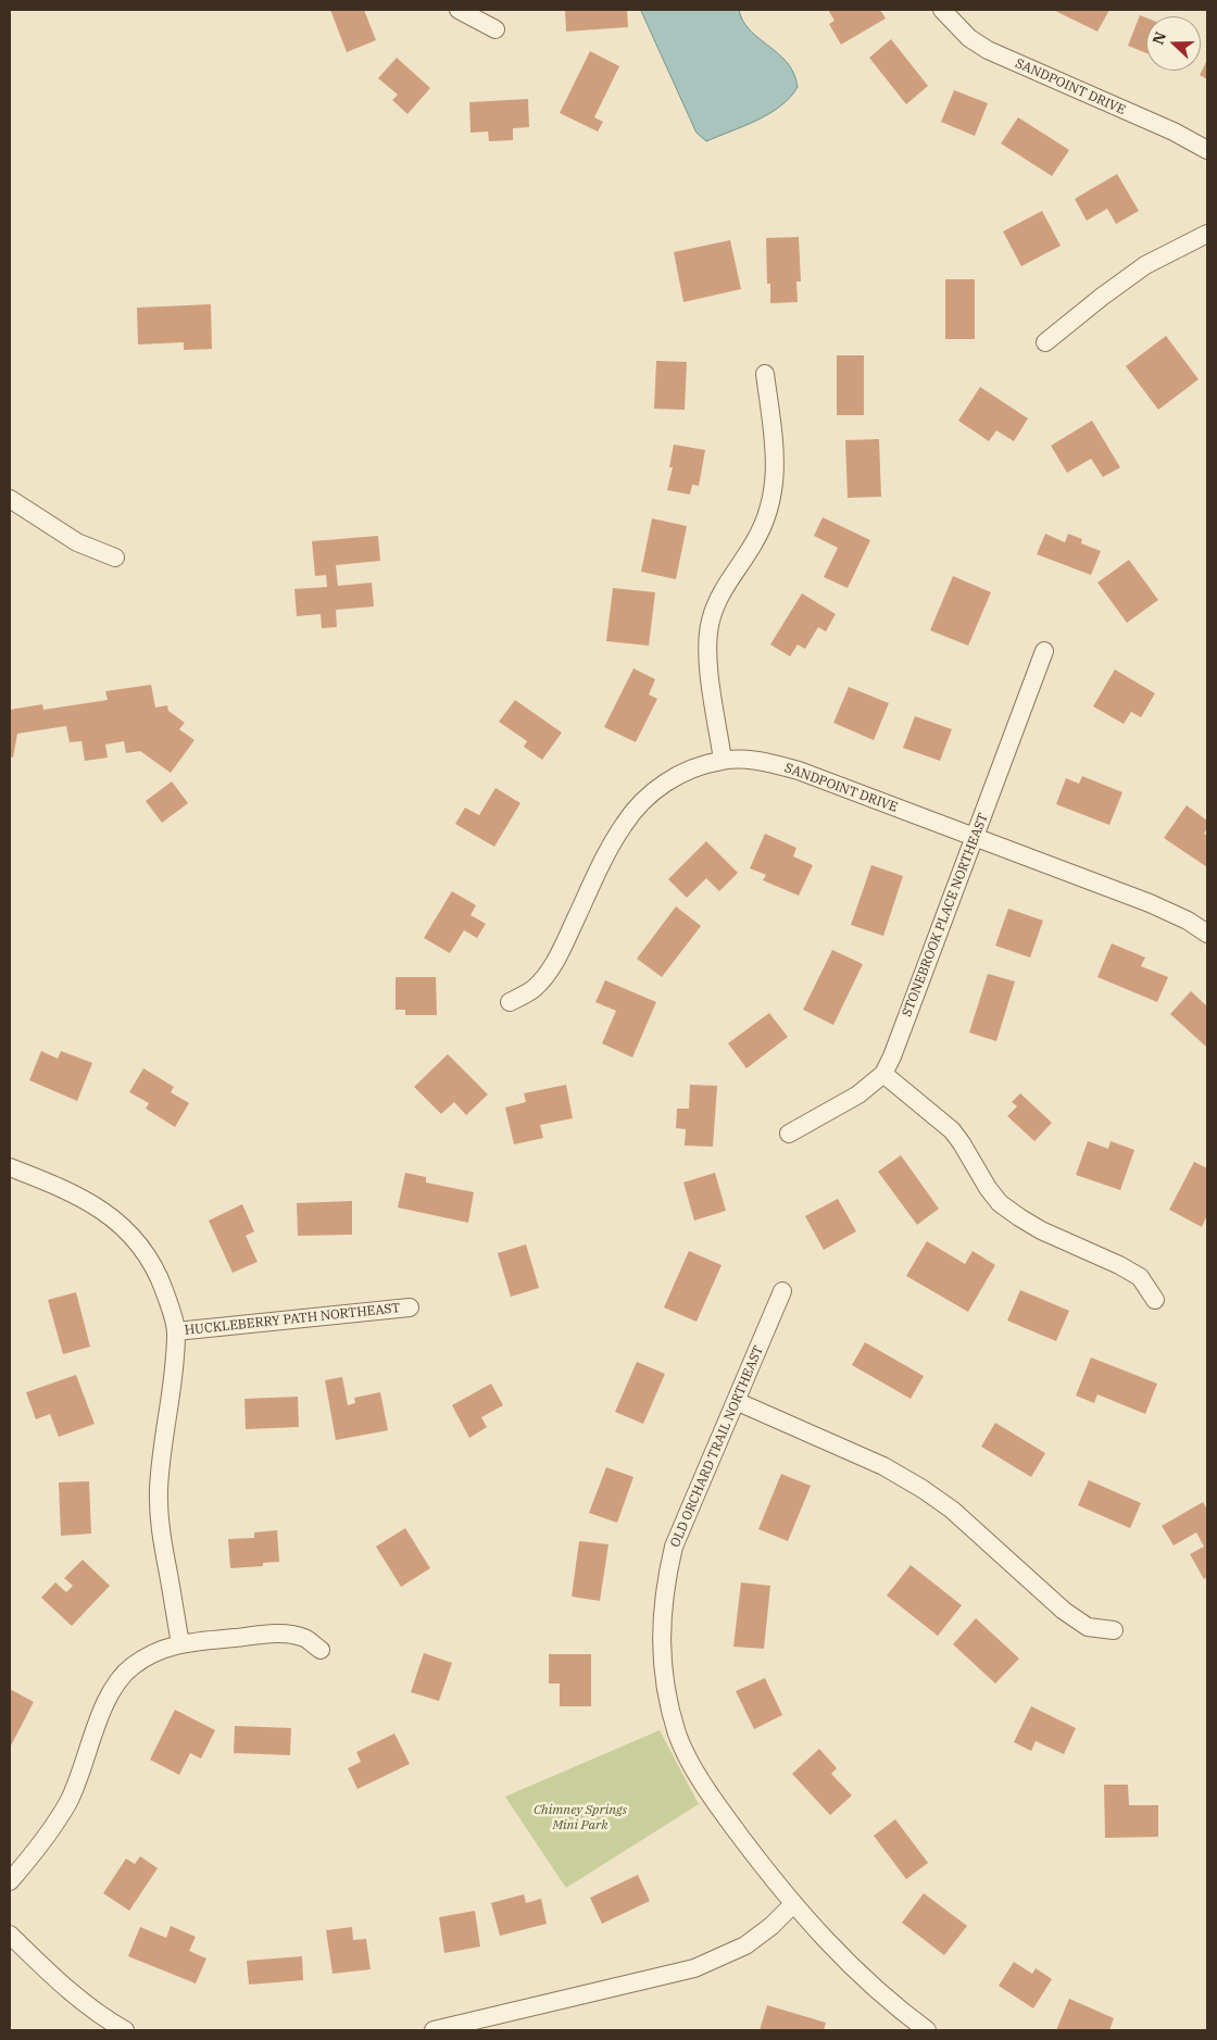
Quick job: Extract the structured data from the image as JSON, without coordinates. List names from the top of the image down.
{
  "streets": {
    "street": [
      "SANDPOINT DRIVE",
      "STONEBROOK PLACE NORTHEAST",
      "HUCKLEBERRY PATH NORTHEAST",
      "OLD ORCHARD TRAIL NORTHEAST"
    ]
  },
  "crossings": [
    ["SANDPOINT DRIVE", "STONEBROOK PLACE NORTHEAST"]
  ],
  "parks": ["Chimney Springs Mini Park"],
  "north": "left"
}
